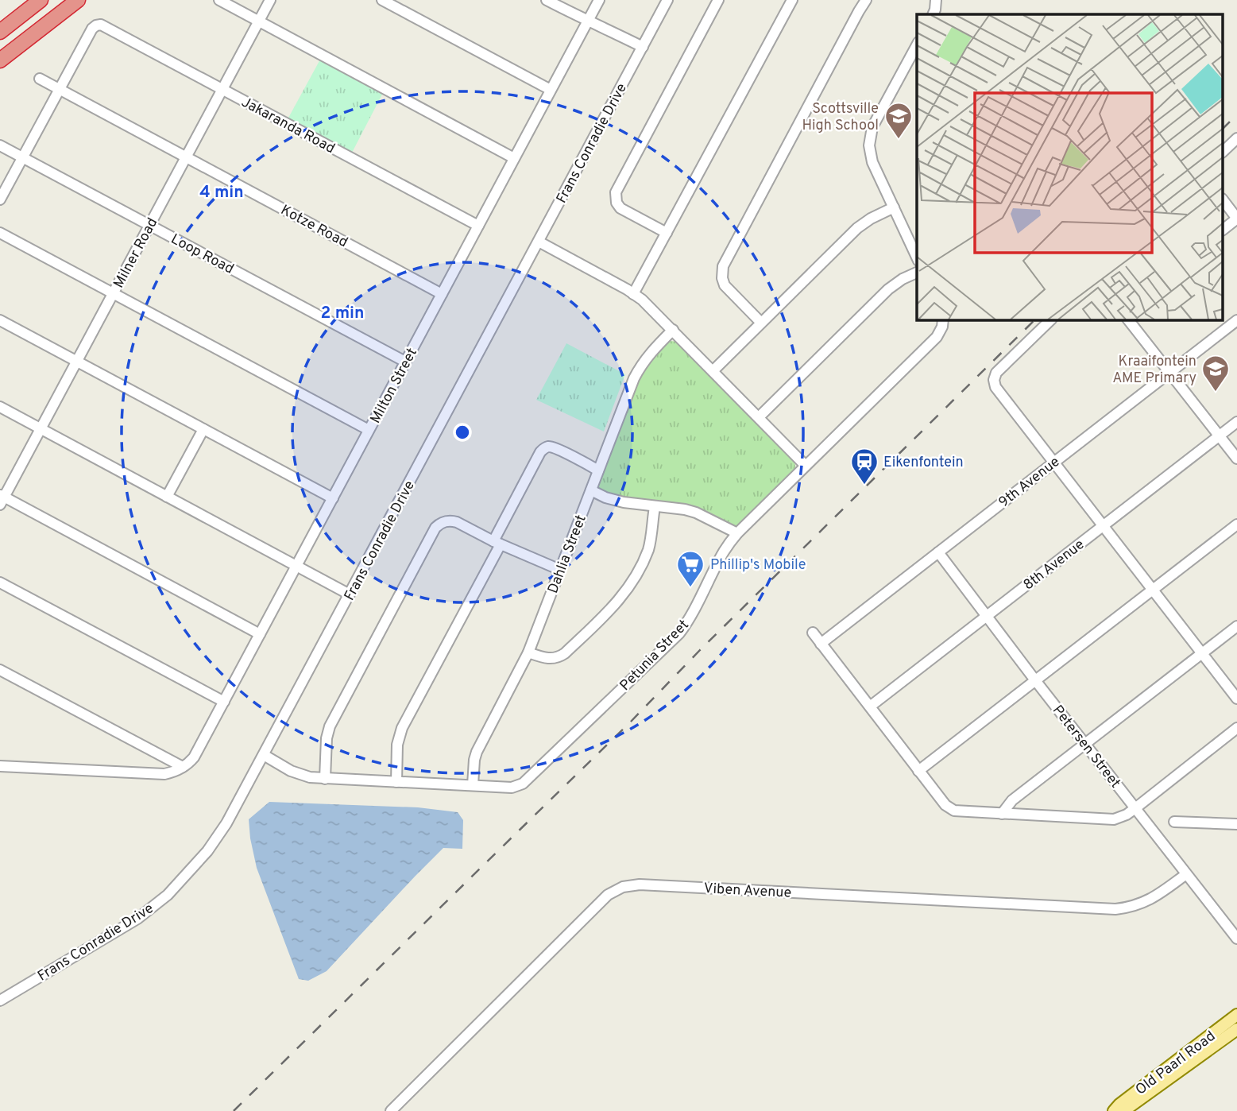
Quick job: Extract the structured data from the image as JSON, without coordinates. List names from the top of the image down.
{
  "streets": {
    "main road": ["Old Paarl Road"],
    "street": [
      "Jakaranda Road",
      "Frans Conradie Drive",
      "Kotze Road",
      "Milner Road",
      "Loop Road",
      "Milton Street",
      "9th Avenue",
      "Dahlia Street",
      "8th Avenue",
      "Petunia Street",
      "Petersen Street",
      "Viben Avenue"
    ]
  },
  "crossings": [
    ["Jakaranda Road", "Kotze Road"],
    ["Jakaranda Road", "Milner Road"],
    ["Jakaranda Road", "Milton Street"],
    ["Frans Conradie Drive", "Petunia Street"],
    ["Kotze Road", "Milner Road"],
    ["Kotze Road", "Milton Street"],
    ["Milner Road", "Loop Road"],
    ["Loop Road", "Milton Street"],
    ["9th Avenue", "Petersen Street"],
    ["Dahlia Street", "Petunia Street"],
    ["8th Avenue", "Petersen Street"],
    ["Petersen Street", "Viben Avenue"]
  ],
  "places": {
    "school or university": ["Scottsville High School", "Kraaifontein AME Primary"],
    "station": ["Eikenfontein"],
    "supermarket": ["Phillip's Mobile"]
  },
  "rings": ["4 min", "2 min"]
}
